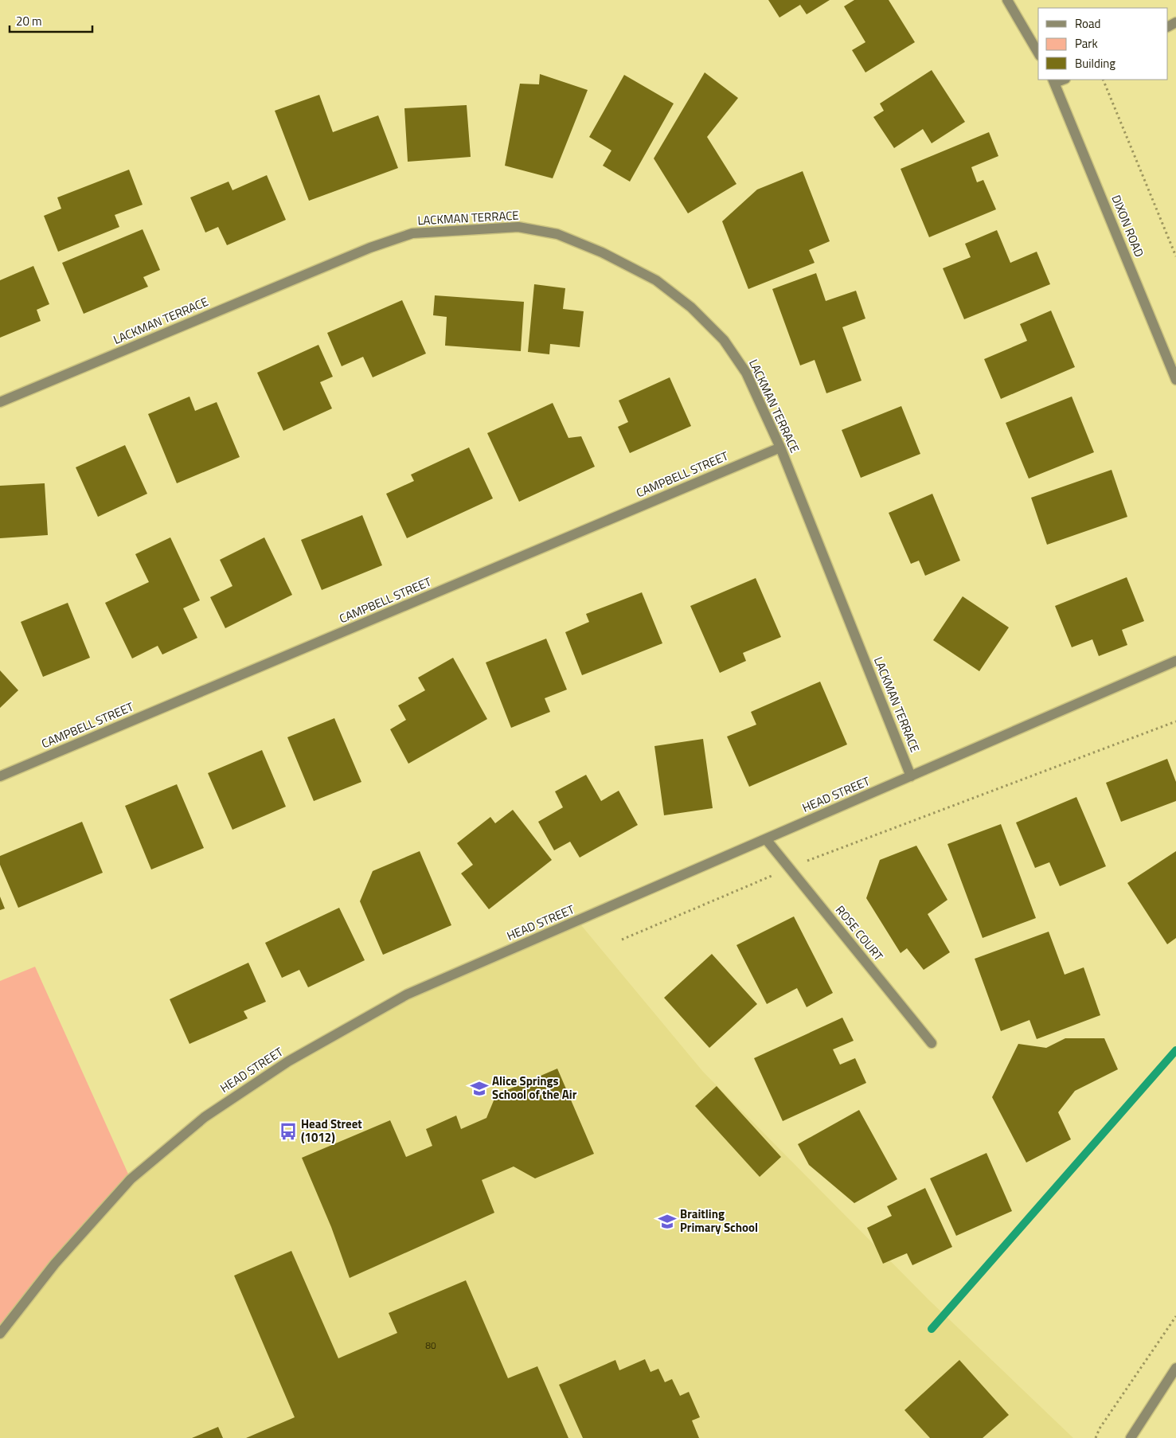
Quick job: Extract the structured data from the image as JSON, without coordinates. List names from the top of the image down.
{
  "streets": {
    "street": [
      "LACKMAN TERRACE",
      "DIXON ROAD",
      "CAMPBELL STREET",
      "HEAD STREET",
      "ROSE COURT"
    ]
  },
  "crossings": [
    ["LACKMAN TERRACE", "CAMPBELL STREET"],
    ["LACKMAN TERRACE", "HEAD STREET"],
    ["HEAD STREET", "ROSE COURT"]
  ],
  "places": {
    "school or university": ["Alice Springs School of the Air", "Braitling Primary School"],
    "bus stop": ["Head Street (1012)"]
  },
  "house_numbers": ["80"],
  "legend": ["Road", "Park", "Building"],
  "scale_bar": "20 m"
}
